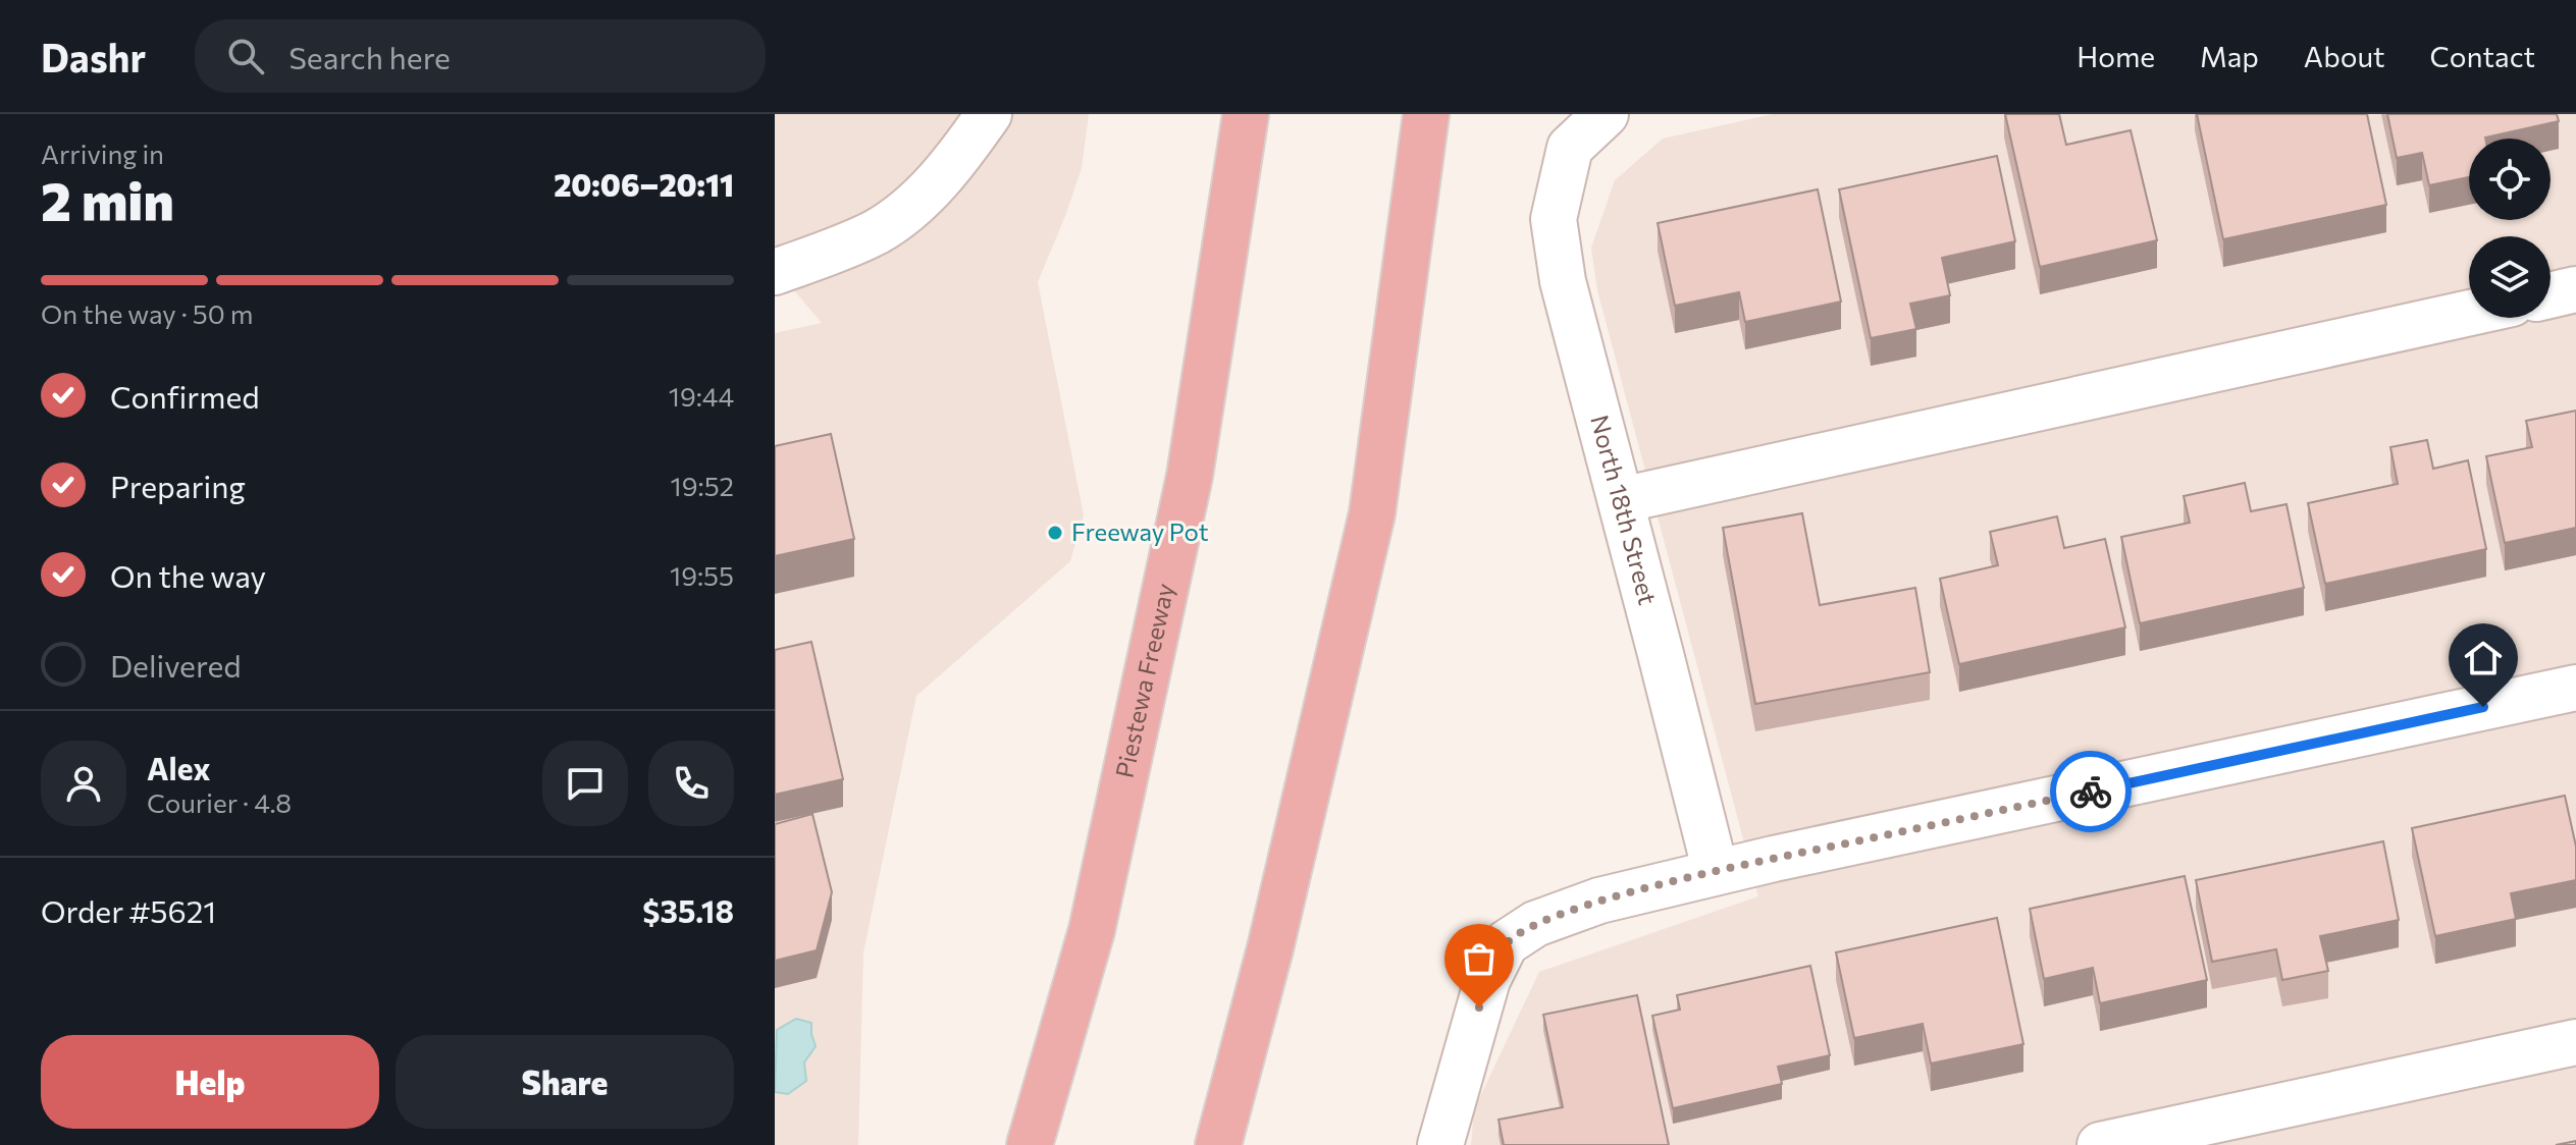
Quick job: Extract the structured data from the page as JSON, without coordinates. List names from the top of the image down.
{
  "streets": {
    "highway": ["Piestewa Freeway"],
    "street": ["North 18th Street"]
  },
  "places": ["Freeway Pot"],
  "page": {
    "header": "Dashr",
    "search": "Search here",
    "nav": [
      "Home",
      "Map",
      "About",
      "Contact"
    ],
    "heading": ["2 min", "Arriving in", "20:06–20:11"],
    "panel": [
      "Alex",
      "Courier · 4.8",
      "Order #5621",
      "$35.18"
    ],
    "bar": "On the way · 50 m",
    "list": [
      ["Confirmed", "19:44"],
      ["Preparing", "19:52"],
      ["On the way", "19:55"],
      "Delivered"
    ],
    "buttons": ["Help", "Share"]
  }
}
